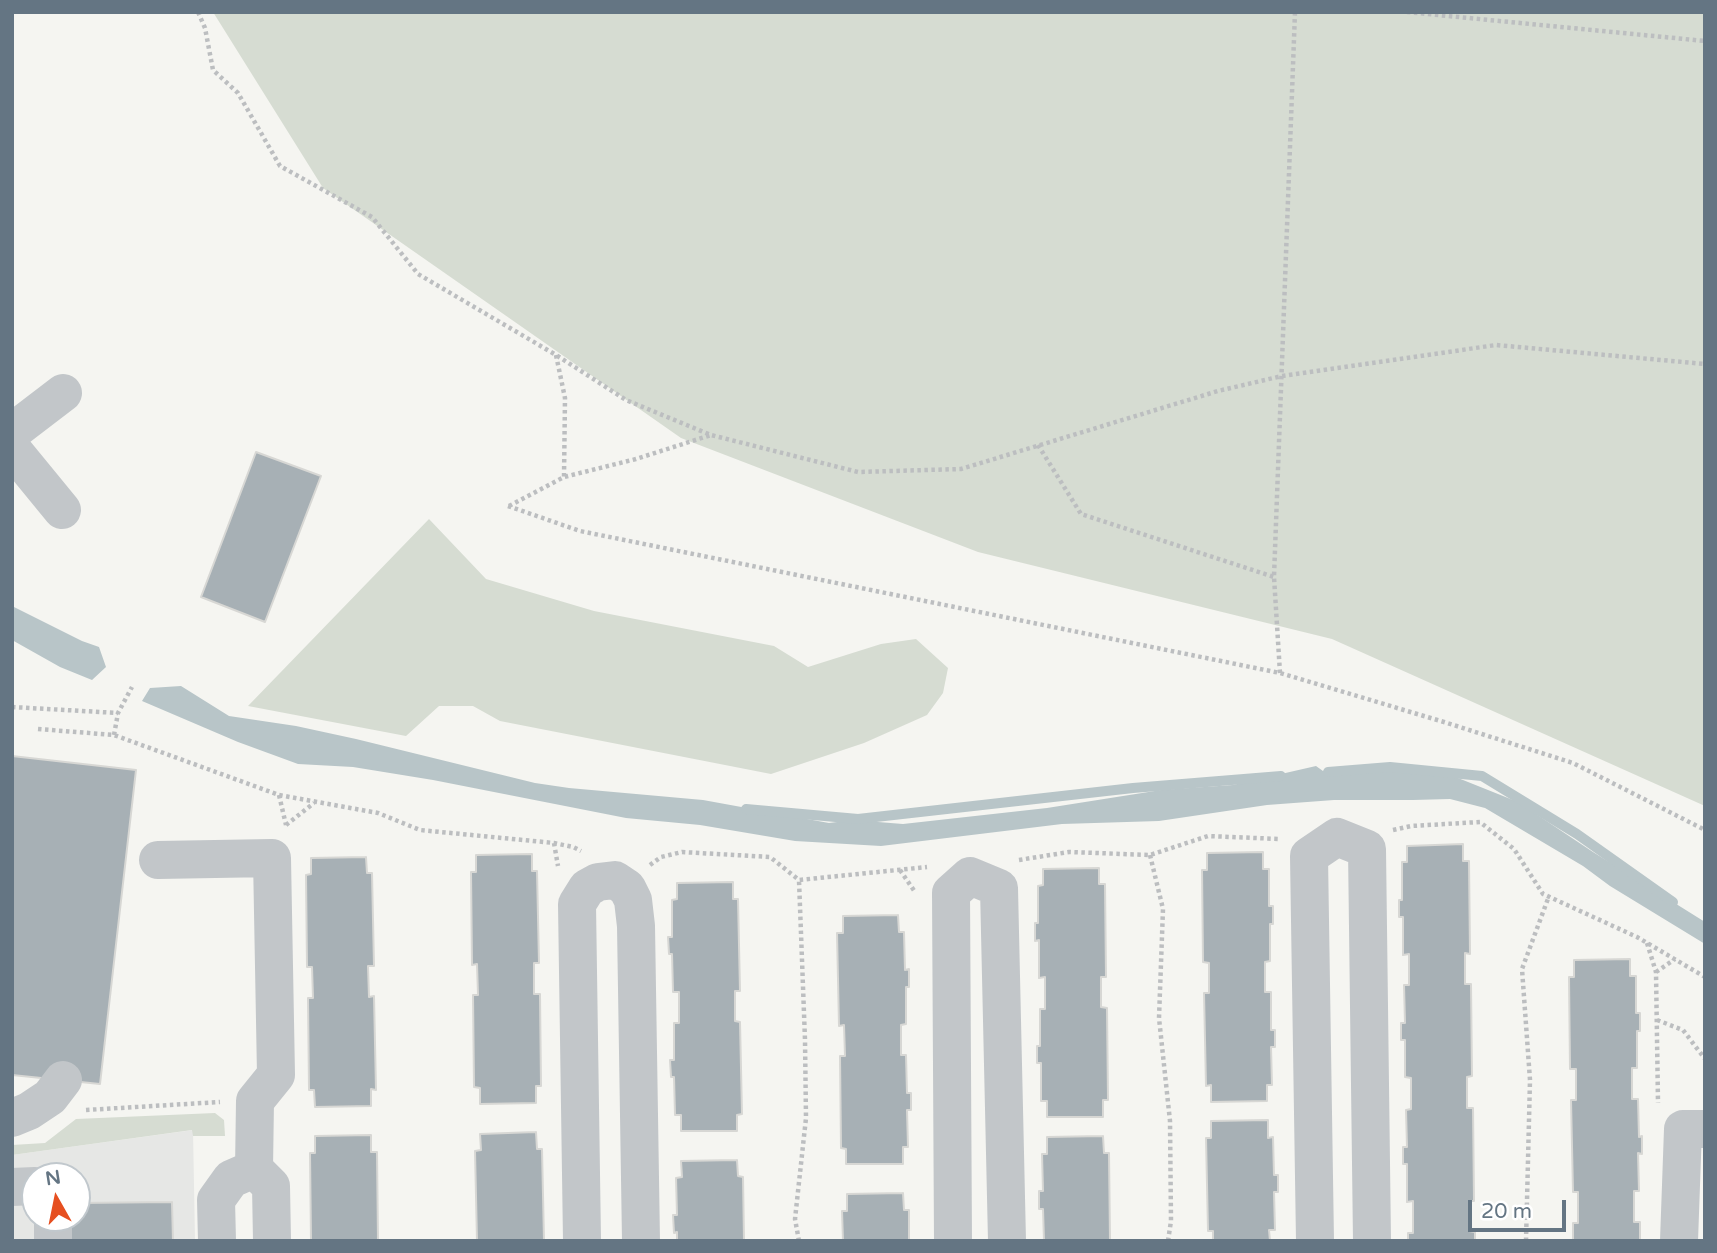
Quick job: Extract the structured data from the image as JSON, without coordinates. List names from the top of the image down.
{
  "scale_bar": "20 m",
  "north": "top"
}
